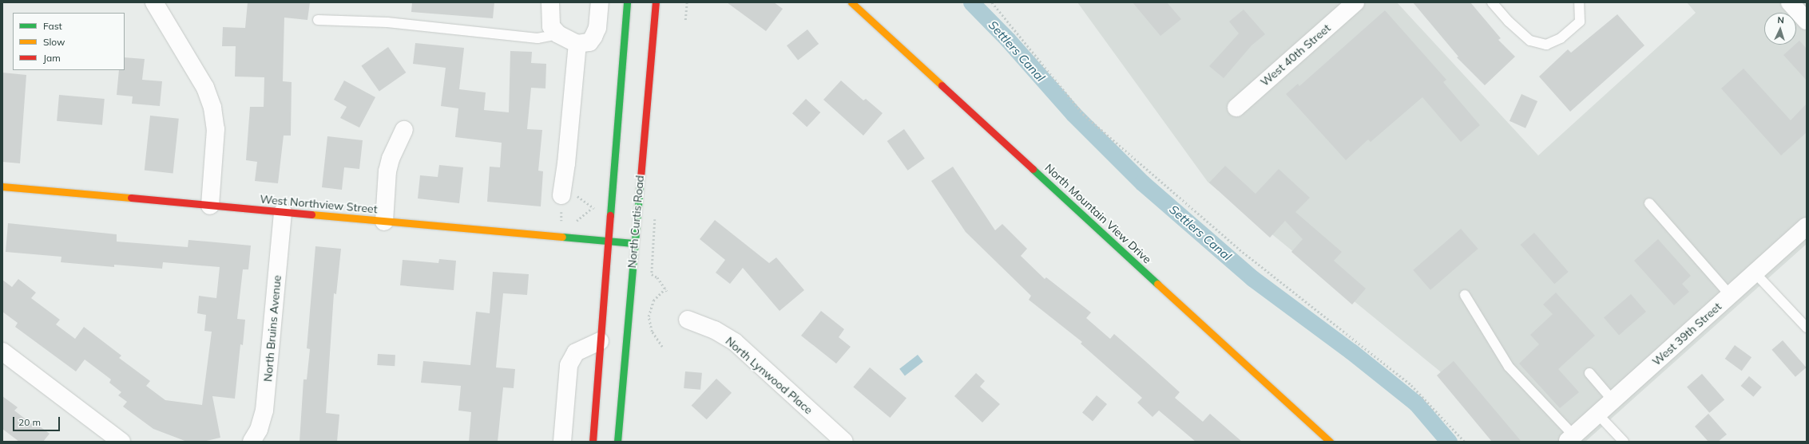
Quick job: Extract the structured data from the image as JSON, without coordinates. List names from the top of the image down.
{
  "streets": {
    "street": [
      "West 40th Street",
      "West Northview Street",
      "North Mountain View Drive",
      "North Curtis Road",
      "North Bruins Avenue",
      "West 39th Street",
      "North Lynwood Place"
    ]
  },
  "crossings": [
    ["West Northview Street", "North Curtis Road"],
    ["West Northview Street", "North Bruins Avenue"]
  ],
  "water": ["Settlers Canal"],
  "legend": ["Fast", "Slow", "Jam"],
  "scale_bar": "20 m",
  "north": "top"
}
